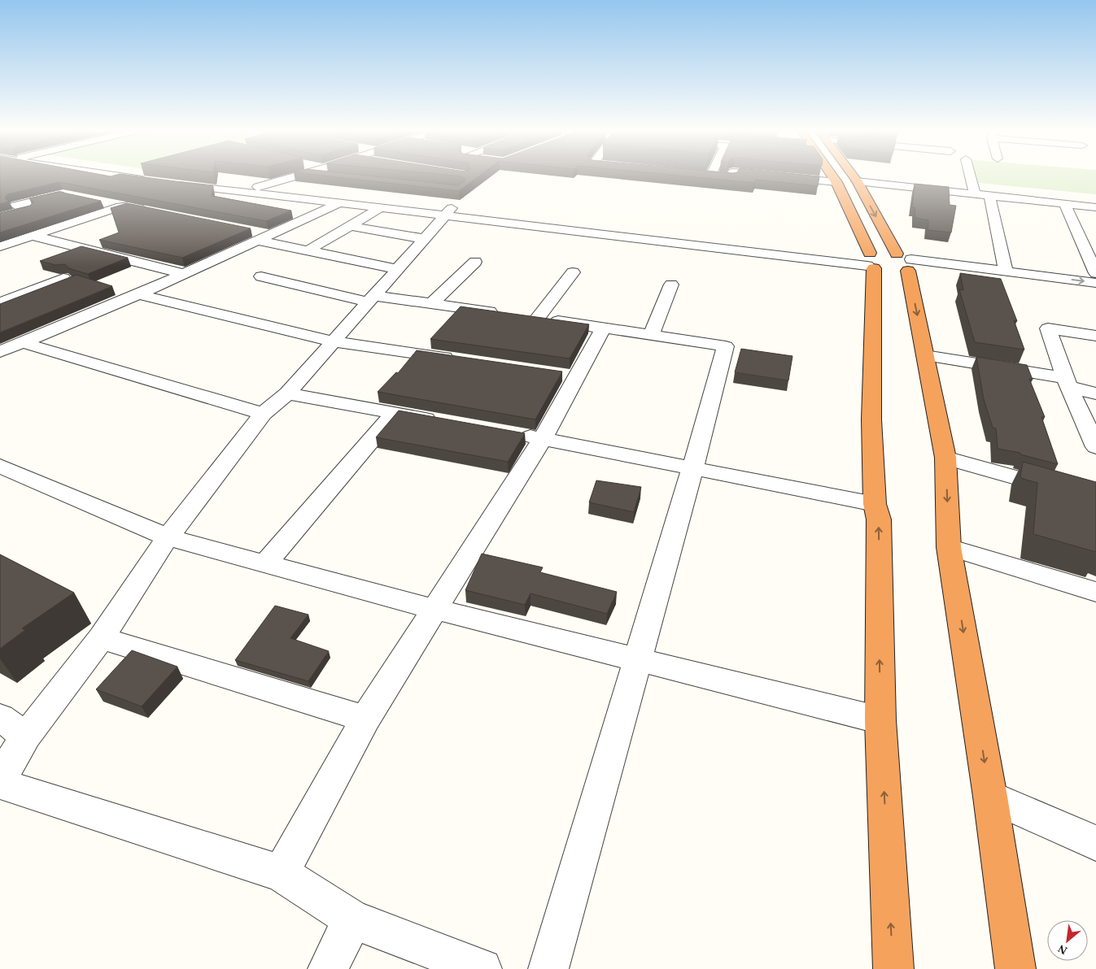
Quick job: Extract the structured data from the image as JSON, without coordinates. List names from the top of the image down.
{
  "north": "bottom left"
}
